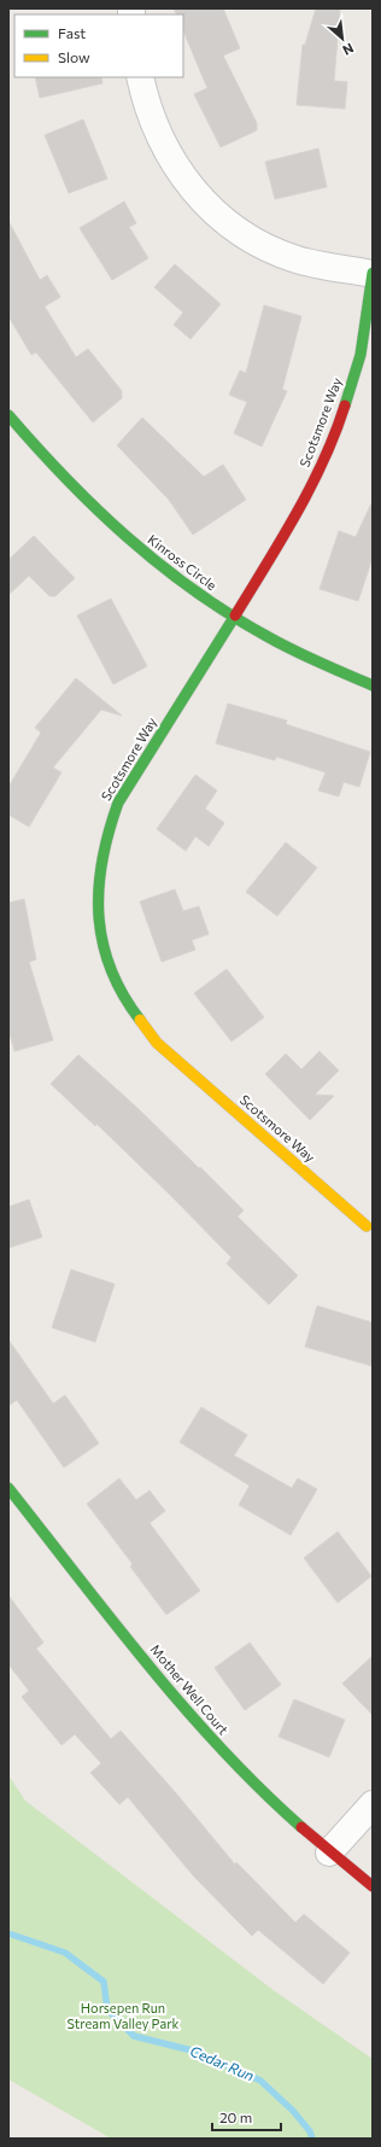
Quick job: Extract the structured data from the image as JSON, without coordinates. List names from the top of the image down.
{
  "streets": {
    "street": ["Scotsmore Way", "Kinross Circle", "Mother Well Court"]
  },
  "crossings": [
    ["Scotsmore Way", "Kinross Circle"]
  ],
  "water": ["Cedar Run"],
  "parks": ["Horsepen Run Stream Valley Park"],
  "legend": ["Fast", "Slow"],
  "scale_bar": "20 m",
  "north": "bottom right"
}
